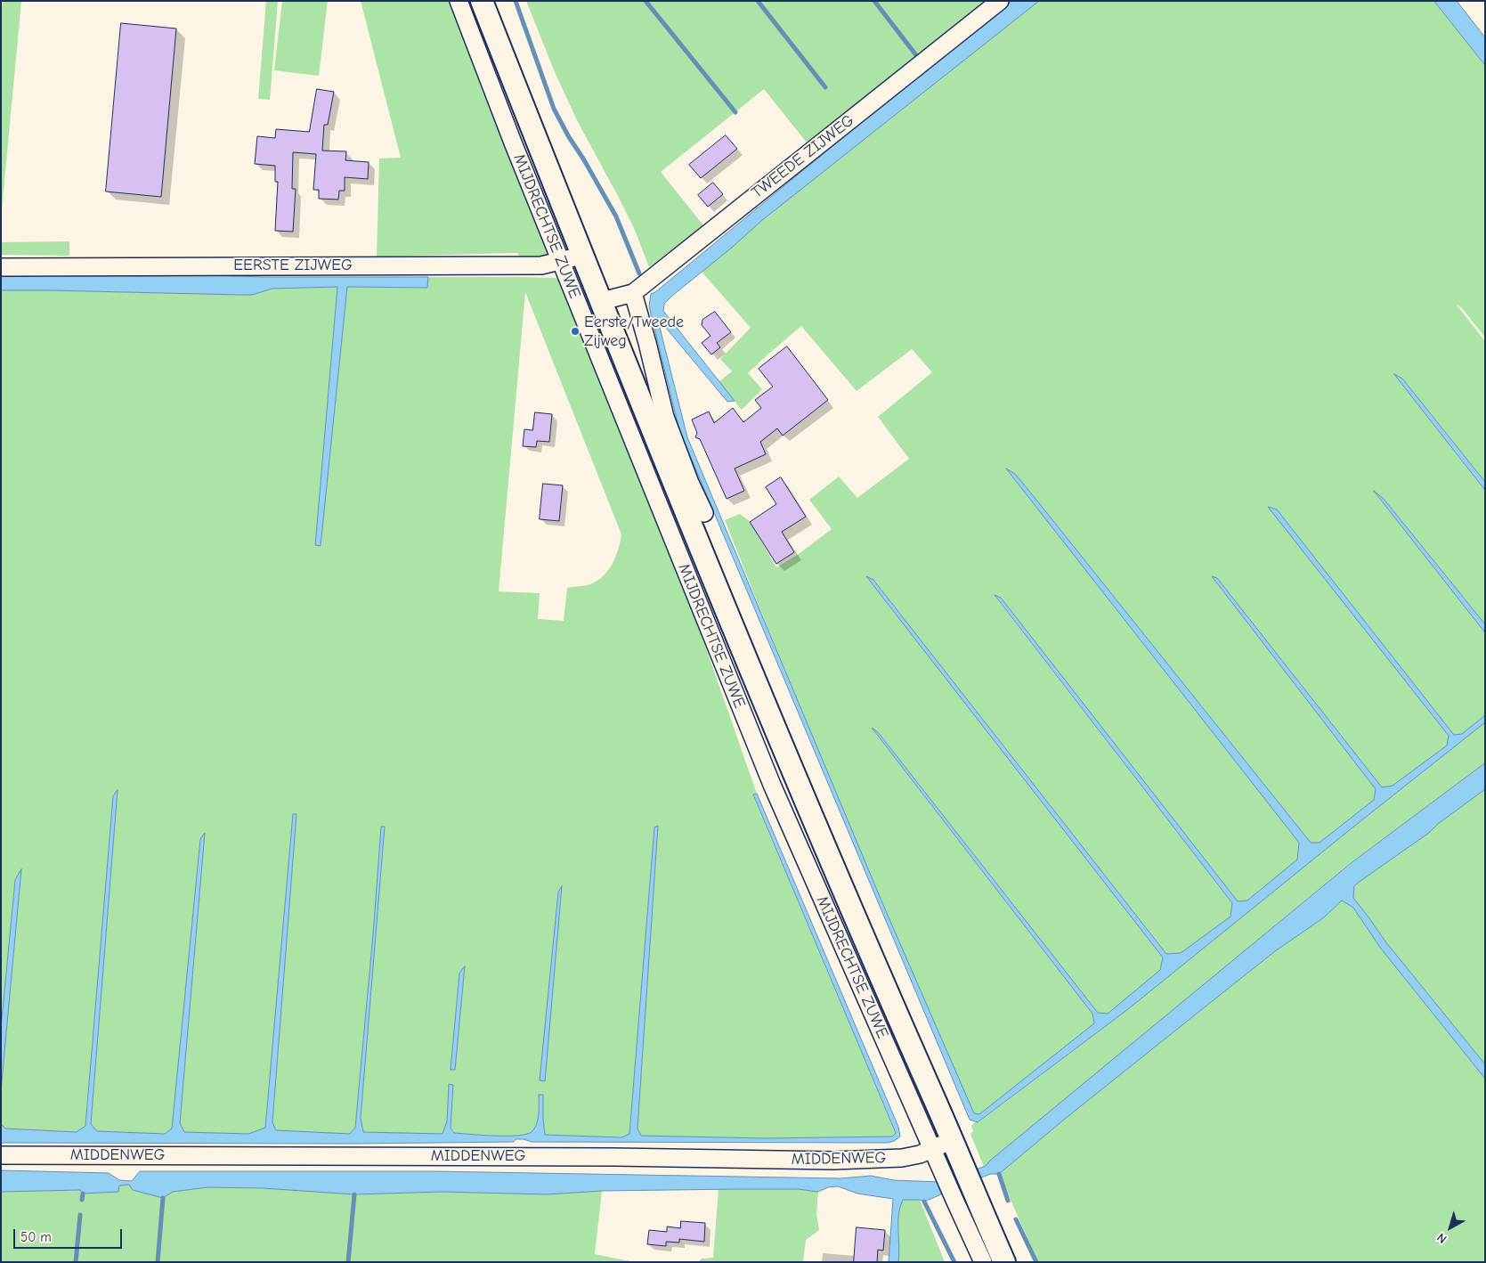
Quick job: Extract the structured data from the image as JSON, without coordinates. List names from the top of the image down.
{
  "streets": {
    "main road": ["MIJDRECHTSE ZUWE"],
    "street": ["TWEEDE ZIJWEG", "EERSTE ZIJWEG", "MIDDENWEG"]
  },
  "crossings": [
    ["TWEEDE ZIJWEG", "MIJDRECHTSE ZUWE"],
    ["MIJDRECHTSE ZUWE", "EERSTE ZIJWEG"],
    ["MIJDRECHTSE ZUWE", "MIDDENWEG"]
  ],
  "places": ["Eerste/Tweede Zijweg"],
  "scale_bar": "50 m",
  "north": "bottom left"
}
